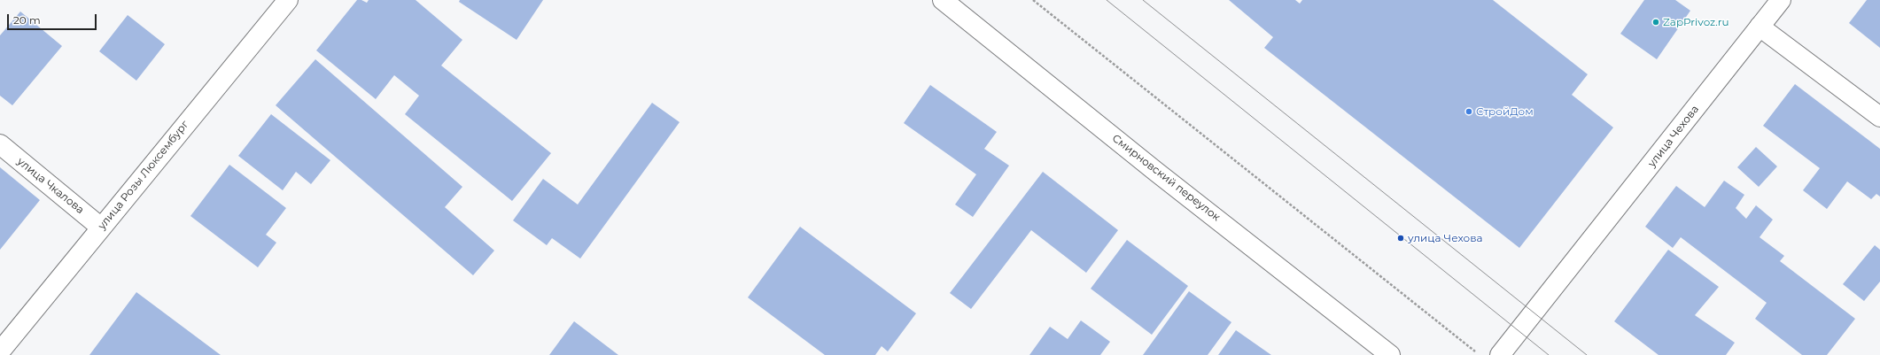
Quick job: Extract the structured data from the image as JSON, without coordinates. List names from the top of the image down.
{
  "streets": {
    "main road": [
      "улица Чехова",
      "улица Розы Люксембург",
      "Смирновский переулок",
      "улица Чкалова"
    ]
  },
  "crossings": [
    ["улица Розы Люксембург", "улица Чкалова"]
  ],
  "places": ["ZapPrivoz.ru", "СтройДом", "улица Чехова"],
  "scale_bar": "20 m"
}
